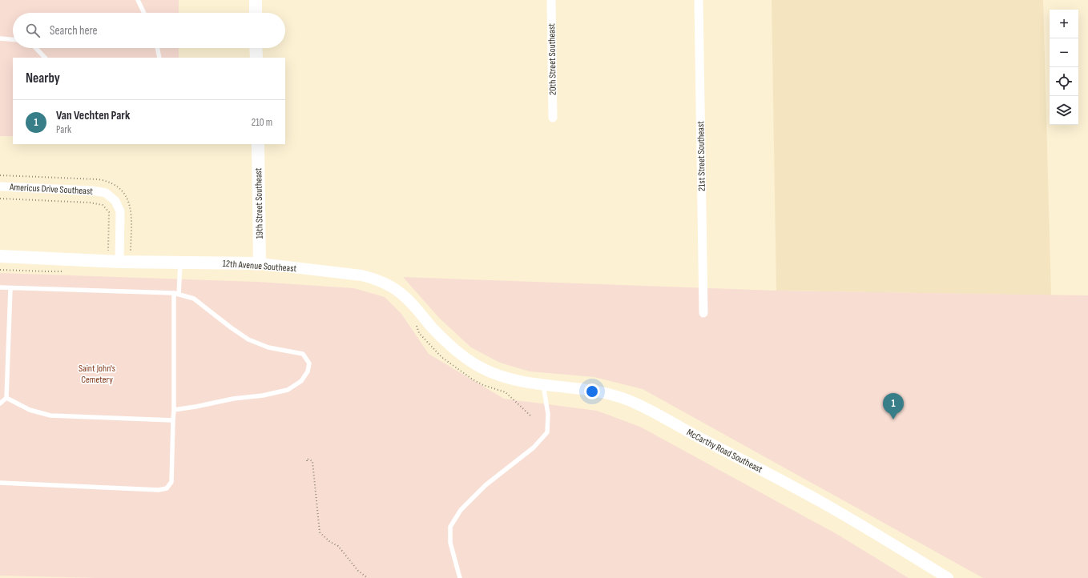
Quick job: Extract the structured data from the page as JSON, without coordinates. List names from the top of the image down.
{
  "streets": {
    "main road": ["19th Street Southeast", "12th Avenue Southeast"],
    "street": [
      "20th Street Southeast",
      "21st Street Southeast",
      "Americus Drive Southeast",
      "McCarthy Road Southeast"
    ]
  },
  "crossings": [
    ["Americus Drive Southeast", "12th Avenue Southeast"],
    ["19th Street Southeast", "12th Avenue Southeast"],
    ["12th Avenue Southeast", "McCarthy Road Southeast"]
  ],
  "parks": ["Saint John's Cemetery"],
  "page": {
    "map_buttons": ["+", "−"],
    "search": "Search here",
    "heading": "Nearby",
    "list": [
      {
        "mark": "1",
        "name": "Van Vechten Park",
        "note": "Park",
        "value": "210 m"
      }
    ],
    "pins": "1"
  }
}
